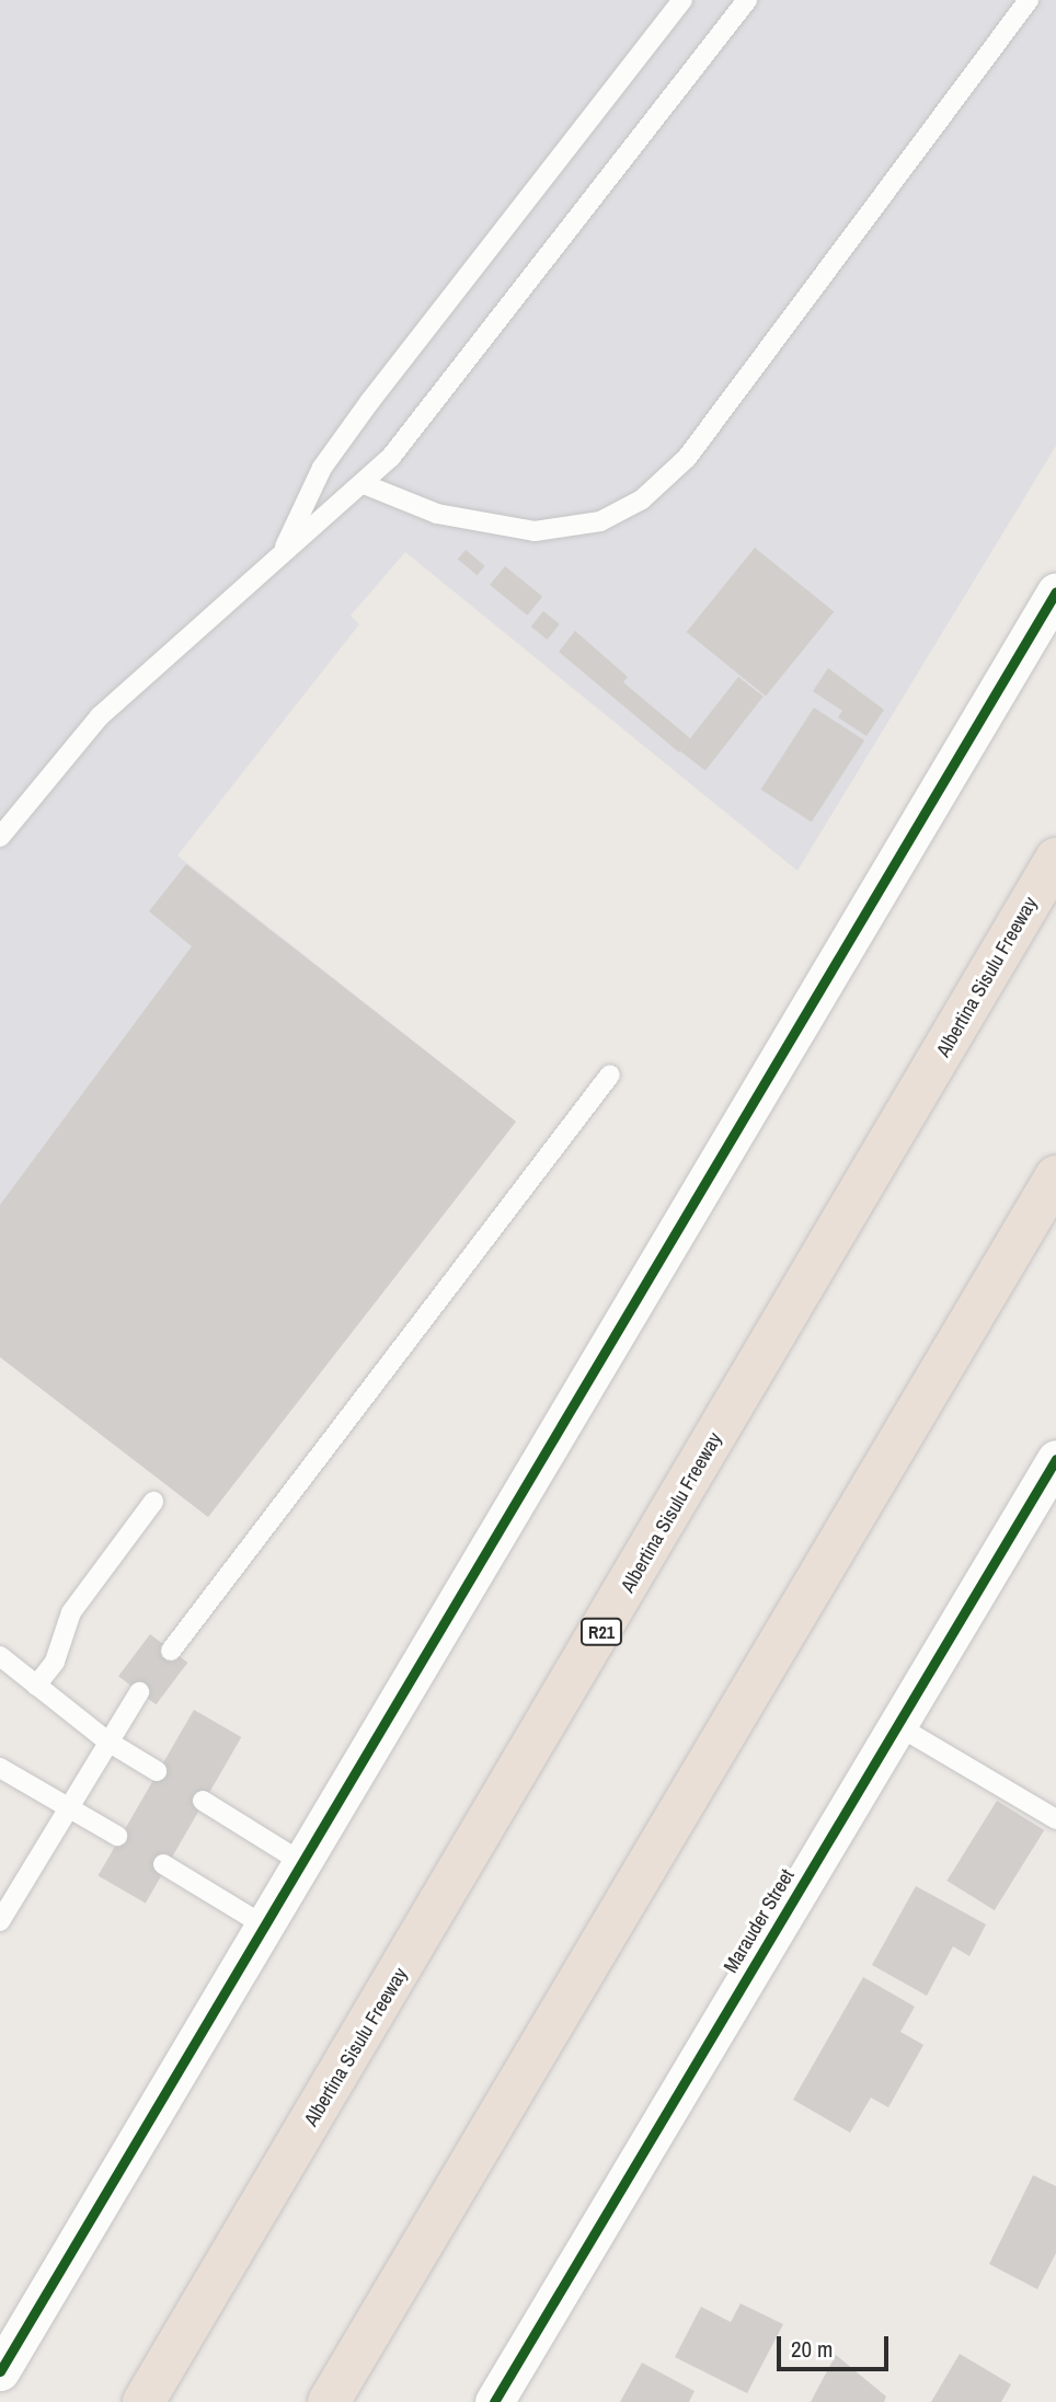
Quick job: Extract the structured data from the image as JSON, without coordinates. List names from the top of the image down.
{
  "streets": {
    "highway": ["Albertina Sisulu Freeway", "R21"],
    "street": ["Marauder Street"]
  },
  "scale_bar": "20 m"
}
